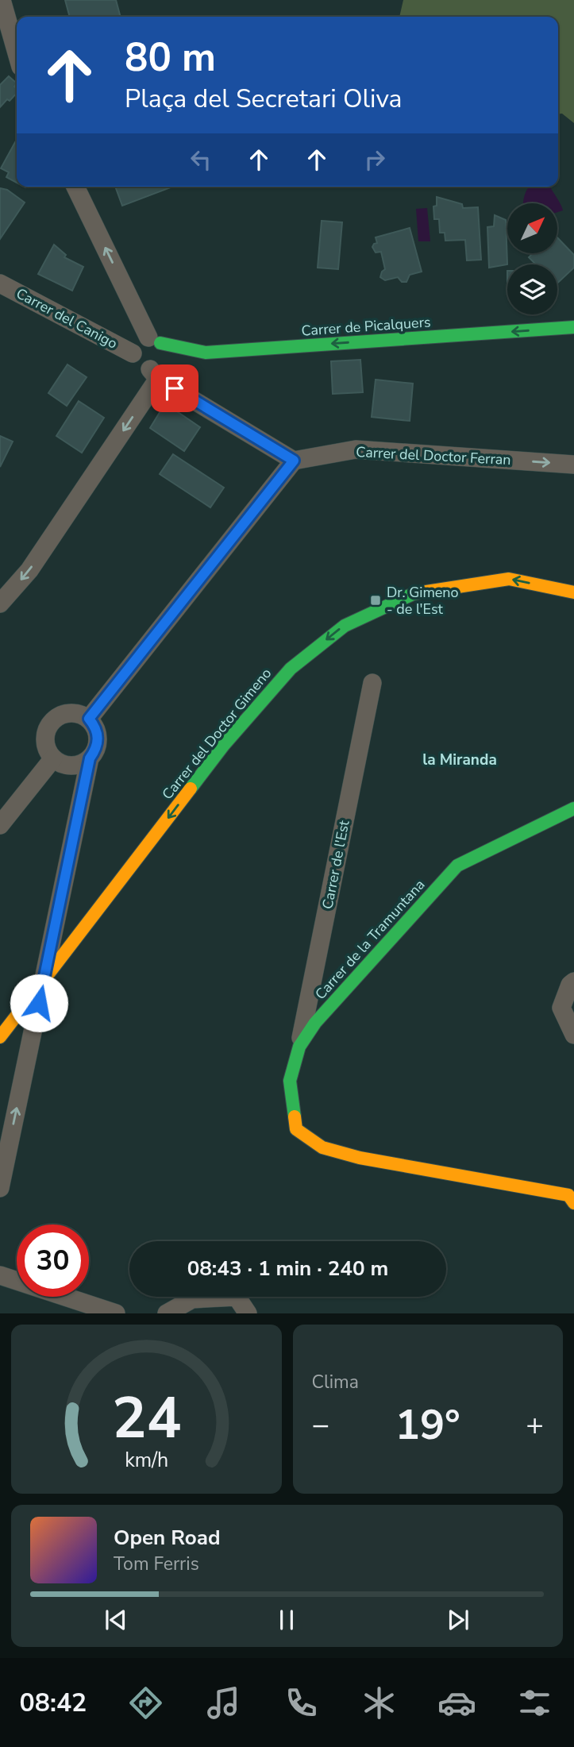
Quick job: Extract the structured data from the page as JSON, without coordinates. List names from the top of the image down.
{
  "streets": {
    "street": [
      "Carrer del Canigo",
      "Carrer de Picalquers",
      "Carrer del Doctor Ferran",
      "Carrer del Doctor Gimeno",
      "Carrer de l'Est",
      "Carrer de la Tramuntana"
    ]
  },
  "crossings": [
    ["Carrer del Canigo", "Carrer de Picalquers"],
    ["Carrer de l'Est", "Carrer de la Tramuntana"]
  ],
  "one_way": ["Carrer de Picalquers", "Carrer del Doctor Ferran", "Carrer del Doctor Gimeno"],
  "districts": ["la Miranda"],
  "places": {
    "transit": ["Dr. Gimeno - de l'Est"]
  },
  "north": "top right",
  "page": {
    "turn": ["80 m", "Plaça del Secretari Oliva"],
    "limit": "30",
    "trip": "08:43 · 1 min · 240 m",
    "tile": "Clima",
    "heat": ["−", "19°", "+"],
    "song": ["Open Road", "Tom Ferris"],
    "tabs": "08:42",
    "gauge": ["24", "km/h"]
  }
}
